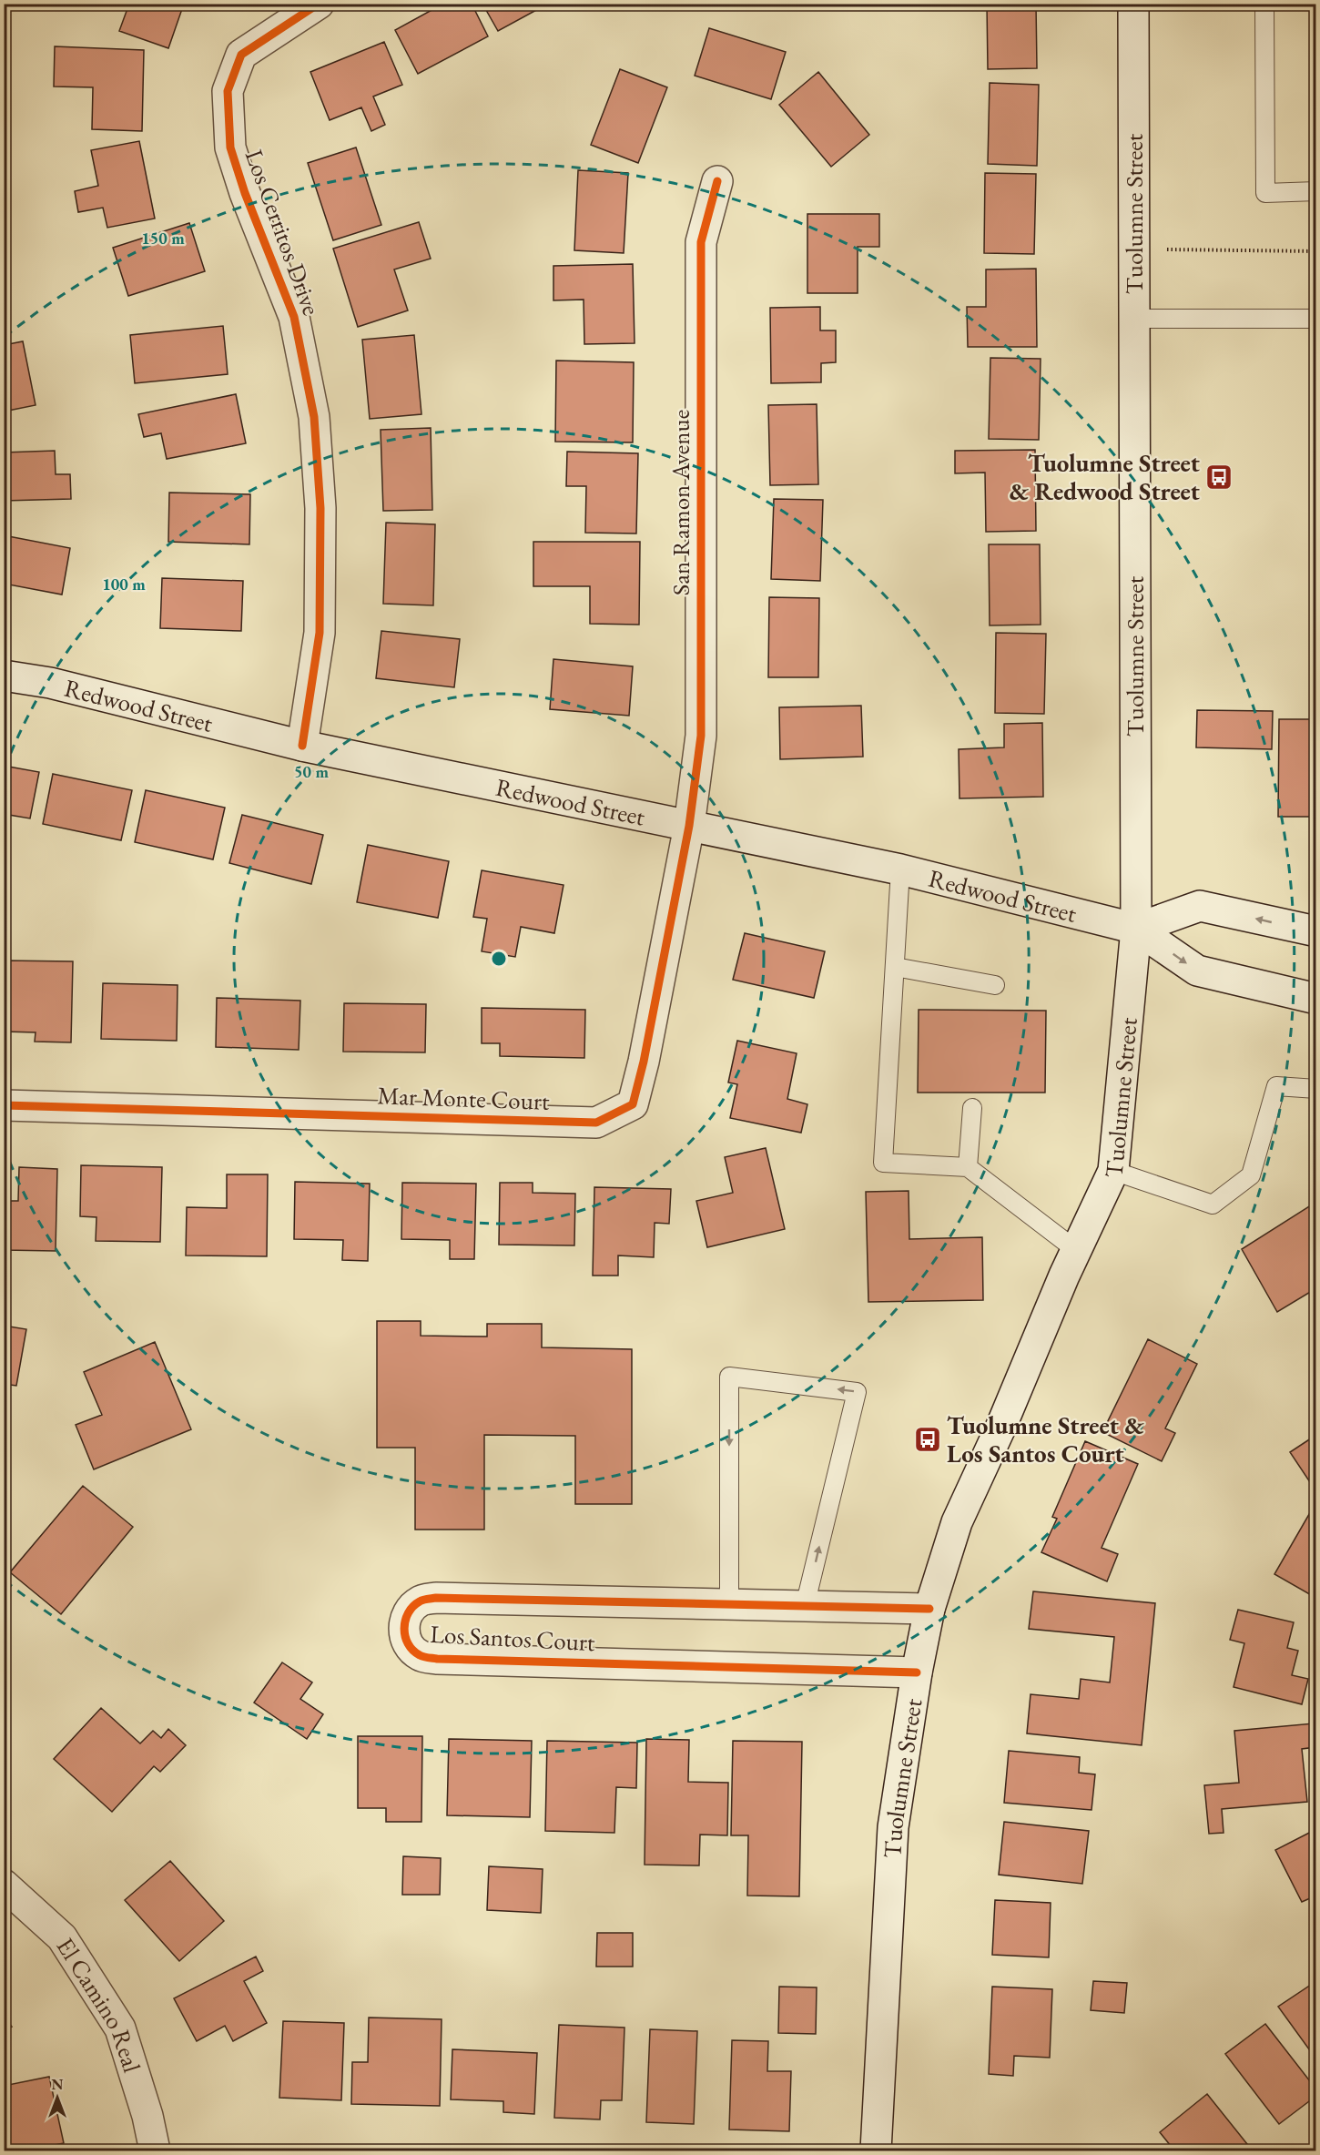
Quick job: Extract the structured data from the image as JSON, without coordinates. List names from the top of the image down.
{
  "streets": {
    "main road": [
      "Tuolumne Street",
      "Los Cerritos Drive",
      "San Ramon Avenue",
      "Redwood Street",
      "Mar Monte Court",
      "Los Santos Court",
      "El Camino Real"
    ]
  },
  "crossings": [
    ["Tuolumne Street", "Redwood Street"],
    ["Tuolumne Street", "Los Santos Court"],
    ["Los Cerritos Drive", "Redwood Street"],
    ["San Ramon Avenue", "Redwood Street"],
    ["San Ramon Avenue", "Mar Monte Court"],
    ["Redwood Street", "Mar Monte Court"]
  ],
  "places": {
    "bus stop": ["Tuolumne Street & Redwood Street", "Tuolumne Street & Los Santos Court"]
  },
  "north": "top",
  "rings": ["150 m", "100 m", "50 m"]
}
